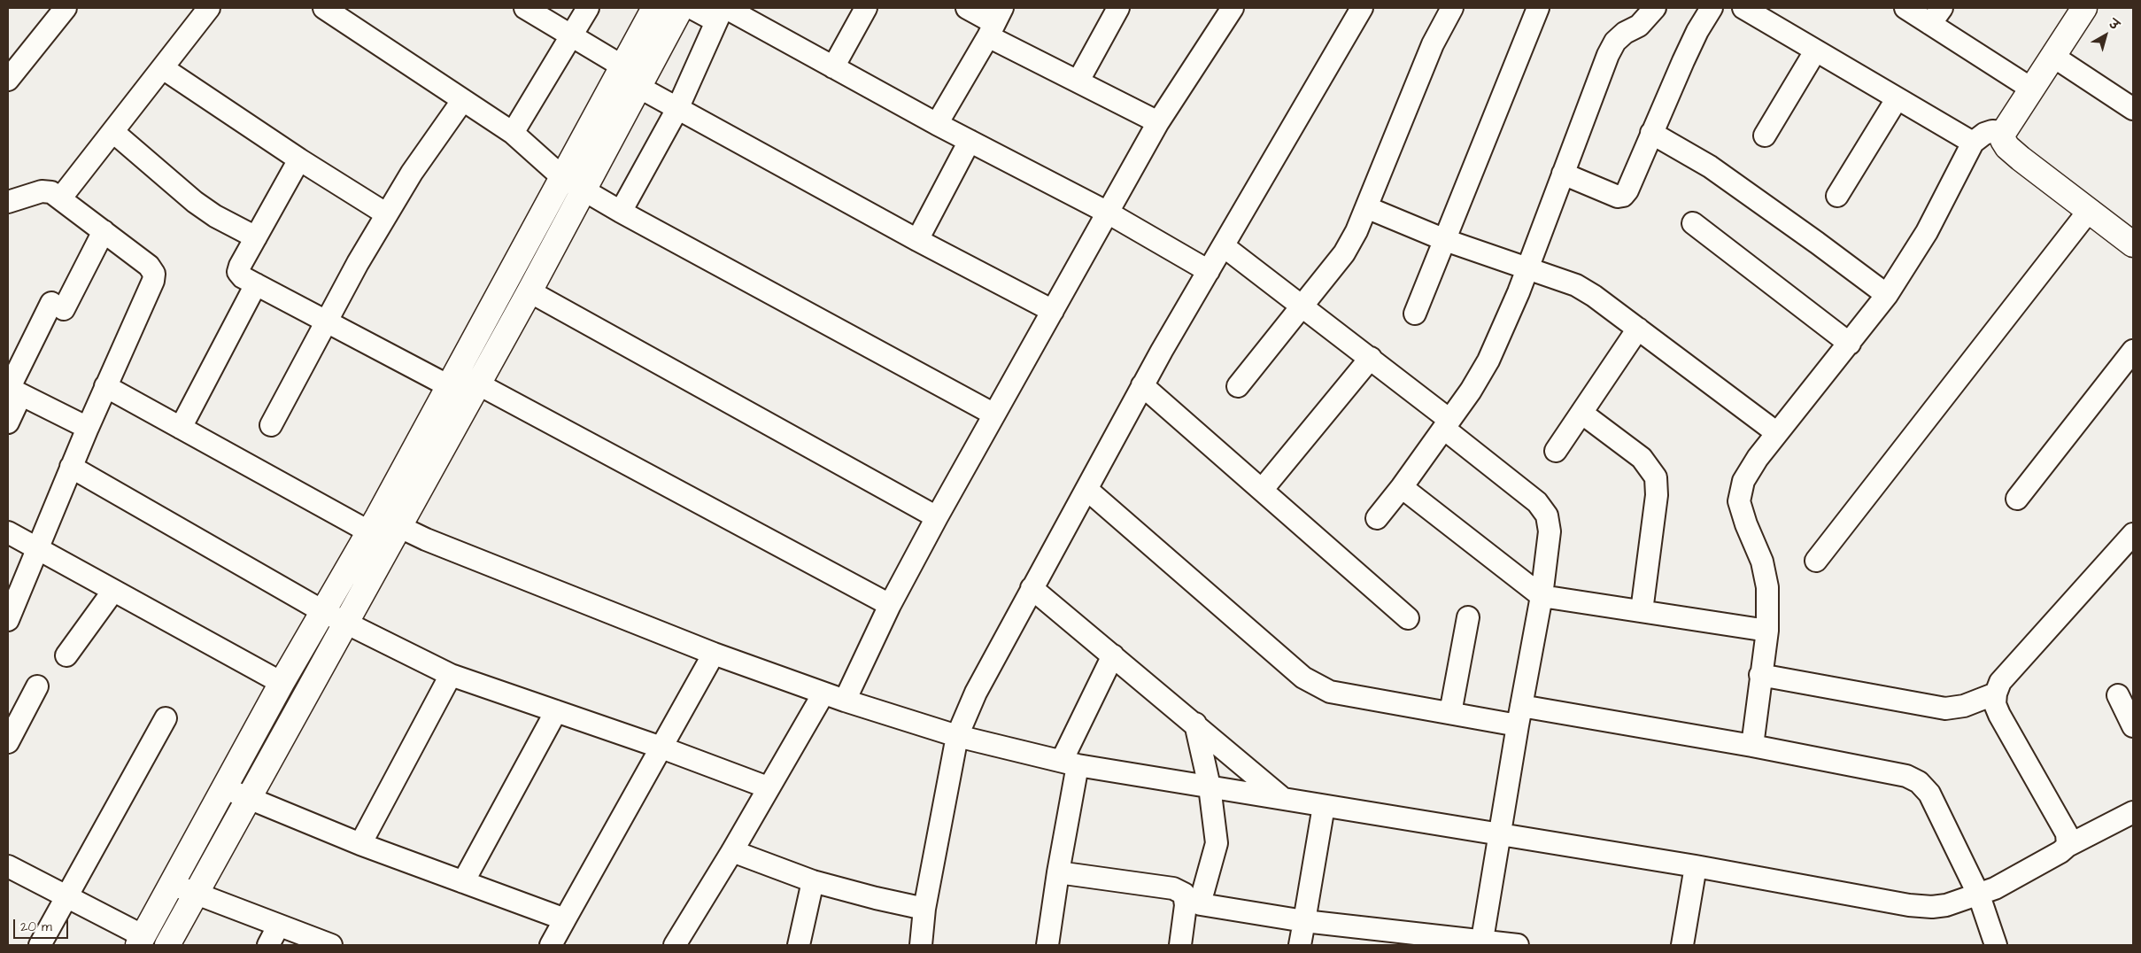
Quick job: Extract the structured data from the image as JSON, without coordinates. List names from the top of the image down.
{
  "scale_bar": "20 m",
  "north": "top right"
}
